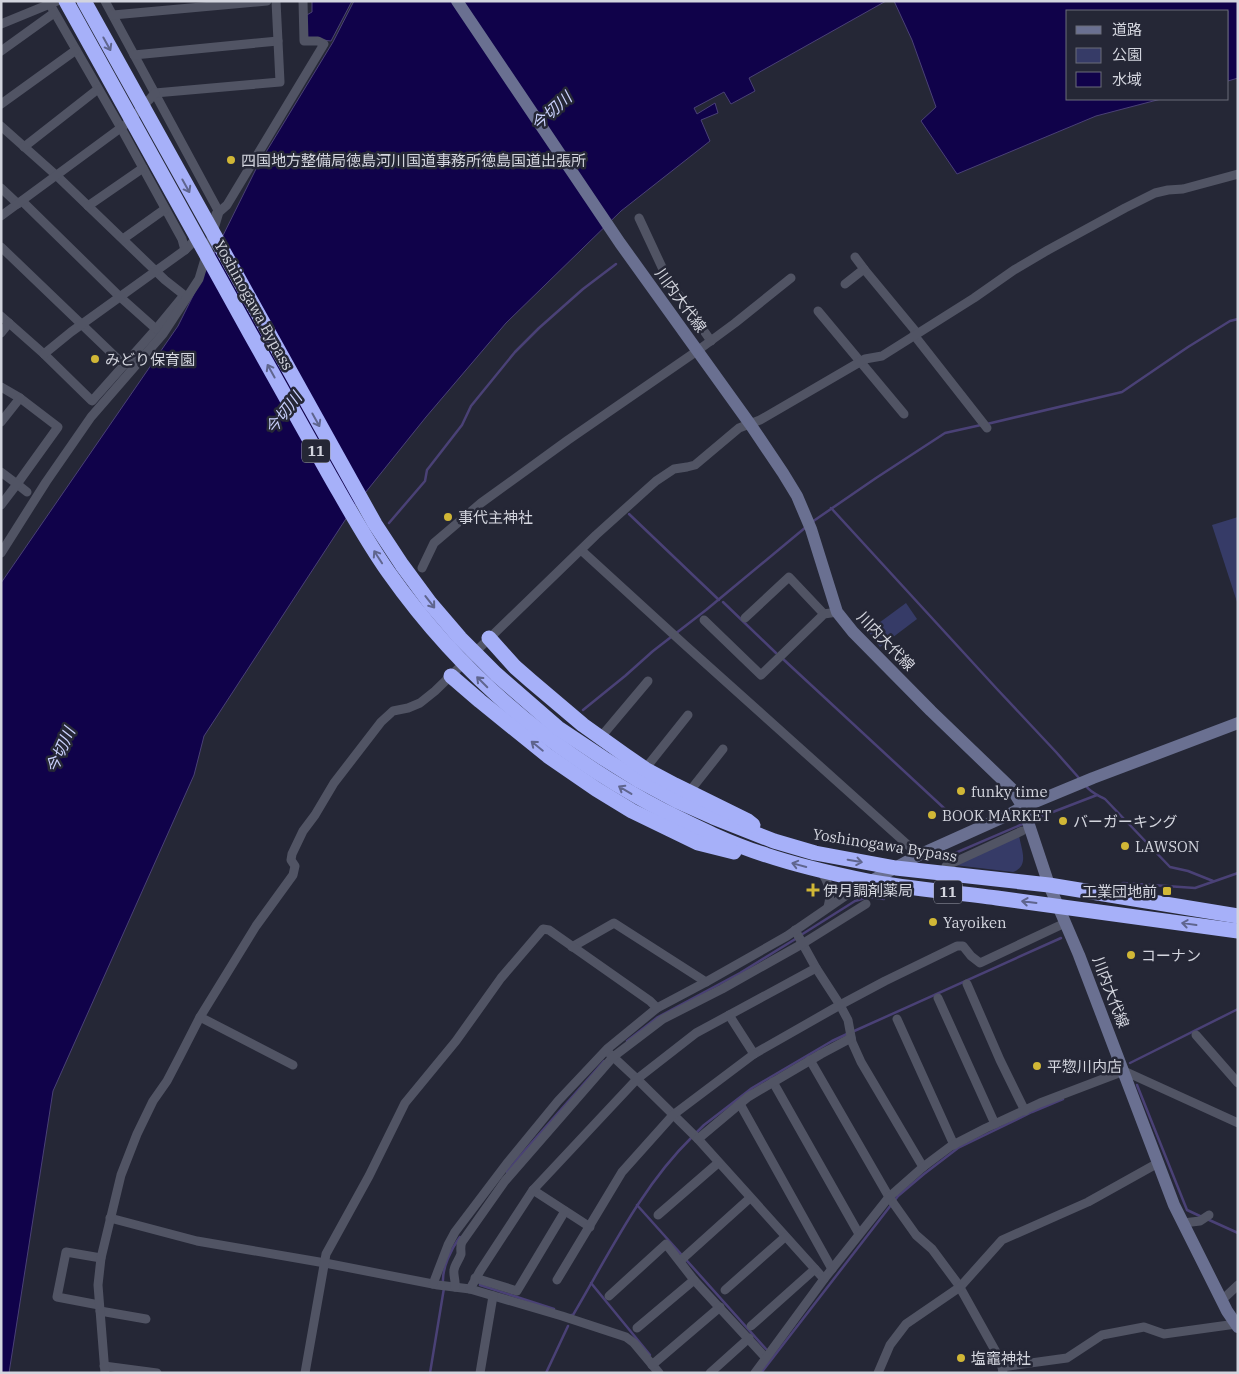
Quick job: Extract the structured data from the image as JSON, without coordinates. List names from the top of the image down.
{
  "streets": {
    "highway": ["Yoshinogawa Bypass", "11"],
    "main road": ["川内大代線"]
  },
  "crossings": [
    ["川内大代線", "Yoshinogawa Bypass"],
    ["Yoshinogawa Bypass", "11"]
  ],
  "water": ["今切川"],
  "places": {
    "other": [
      "四国地方整備局徳島河川国道事務所徳島国道出張所",
      "みどり保育園",
      "事代主神社",
      "funky time",
      "BOOK MARKET",
      "バーガーキング",
      "LAWSON",
      "Yayoiken",
      "コーナン",
      "平惣川内店",
      "塩竈神社"
    ],
    "health": ["伊月調剤薬局"],
    "transit": ["工業団地前"]
  },
  "legend": ["道路", "公園", "水域"]
}
